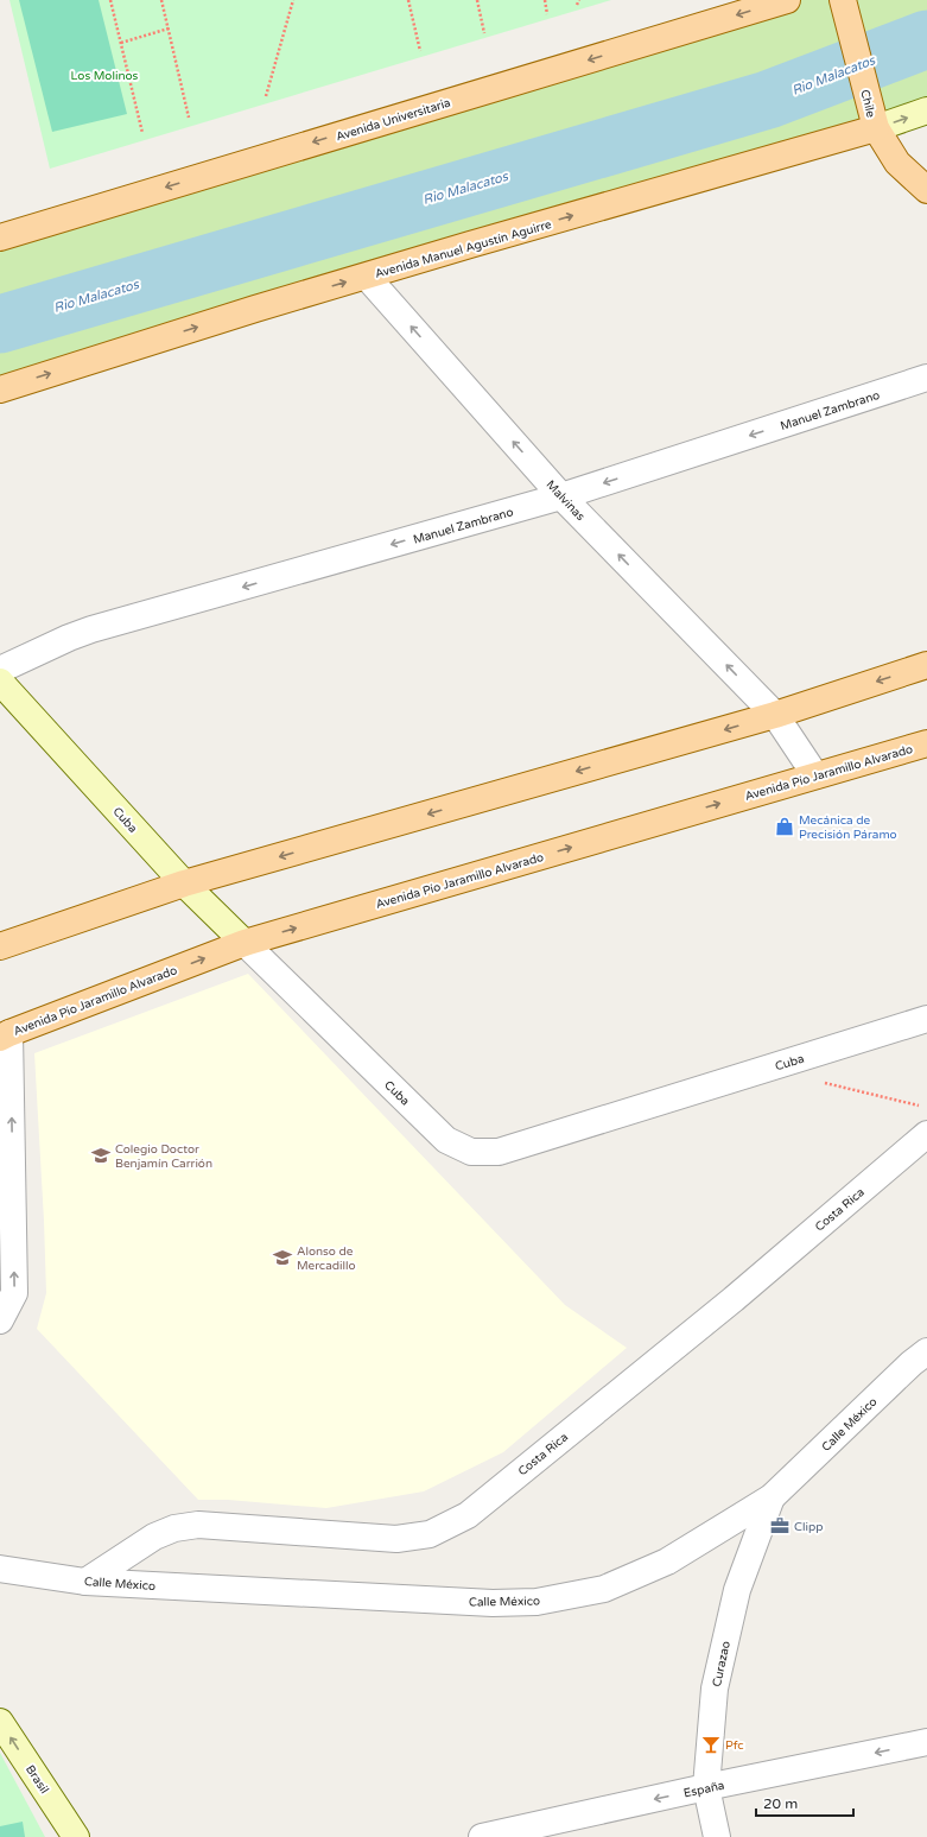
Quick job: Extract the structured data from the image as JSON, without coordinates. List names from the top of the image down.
{
  "streets": {
    "main road": [
      "Chile",
      "Avenida Universitaria",
      "Avenida Manuel Agustín Aguirre",
      "Avenida Pío Jaramillo Alvarado"
    ],
    "street": [
      "Manuel Zambrano",
      "Malvinas",
      "Cuba",
      "Costa Rica",
      "Calle México",
      "Curazao",
      "Brasil",
      "España"
    ]
  },
  "crossings": [
    ["Chile", "Avenida Manuel Agustín Aguirre"],
    ["Avenida Manuel Agustín Aguirre", "Malvinas"],
    ["Manuel Zambrano", "Malvinas"],
    ["Malvinas", "Avenida Pío Jaramillo Alvarado"],
    ["Avenida Pío Jaramillo Alvarado", "Cuba"],
    ["Costa Rica", "Calle México"],
    ["Calle México", "Curazao"],
    ["Curazao", "España"]
  ],
  "one_way": [
    "Avenida Universitaria",
    "Avenida Manuel Agustín Aguirre",
    "Manuel Zambrano",
    "Malvinas",
    "Brasil",
    "España"
  ],
  "water": ["Rio Malacatos"],
  "parks": ["Los Molinos"],
  "places": {
    "shop": ["Mecánica de Precisión Páramo"],
    "school or university": ["Colegio Doctor Benjamín Carrión", "Alonso de Mercadillo"],
    "office": ["Clipp"],
    "bar": ["Pfc"]
  },
  "scale_bar": "20 m"
}
